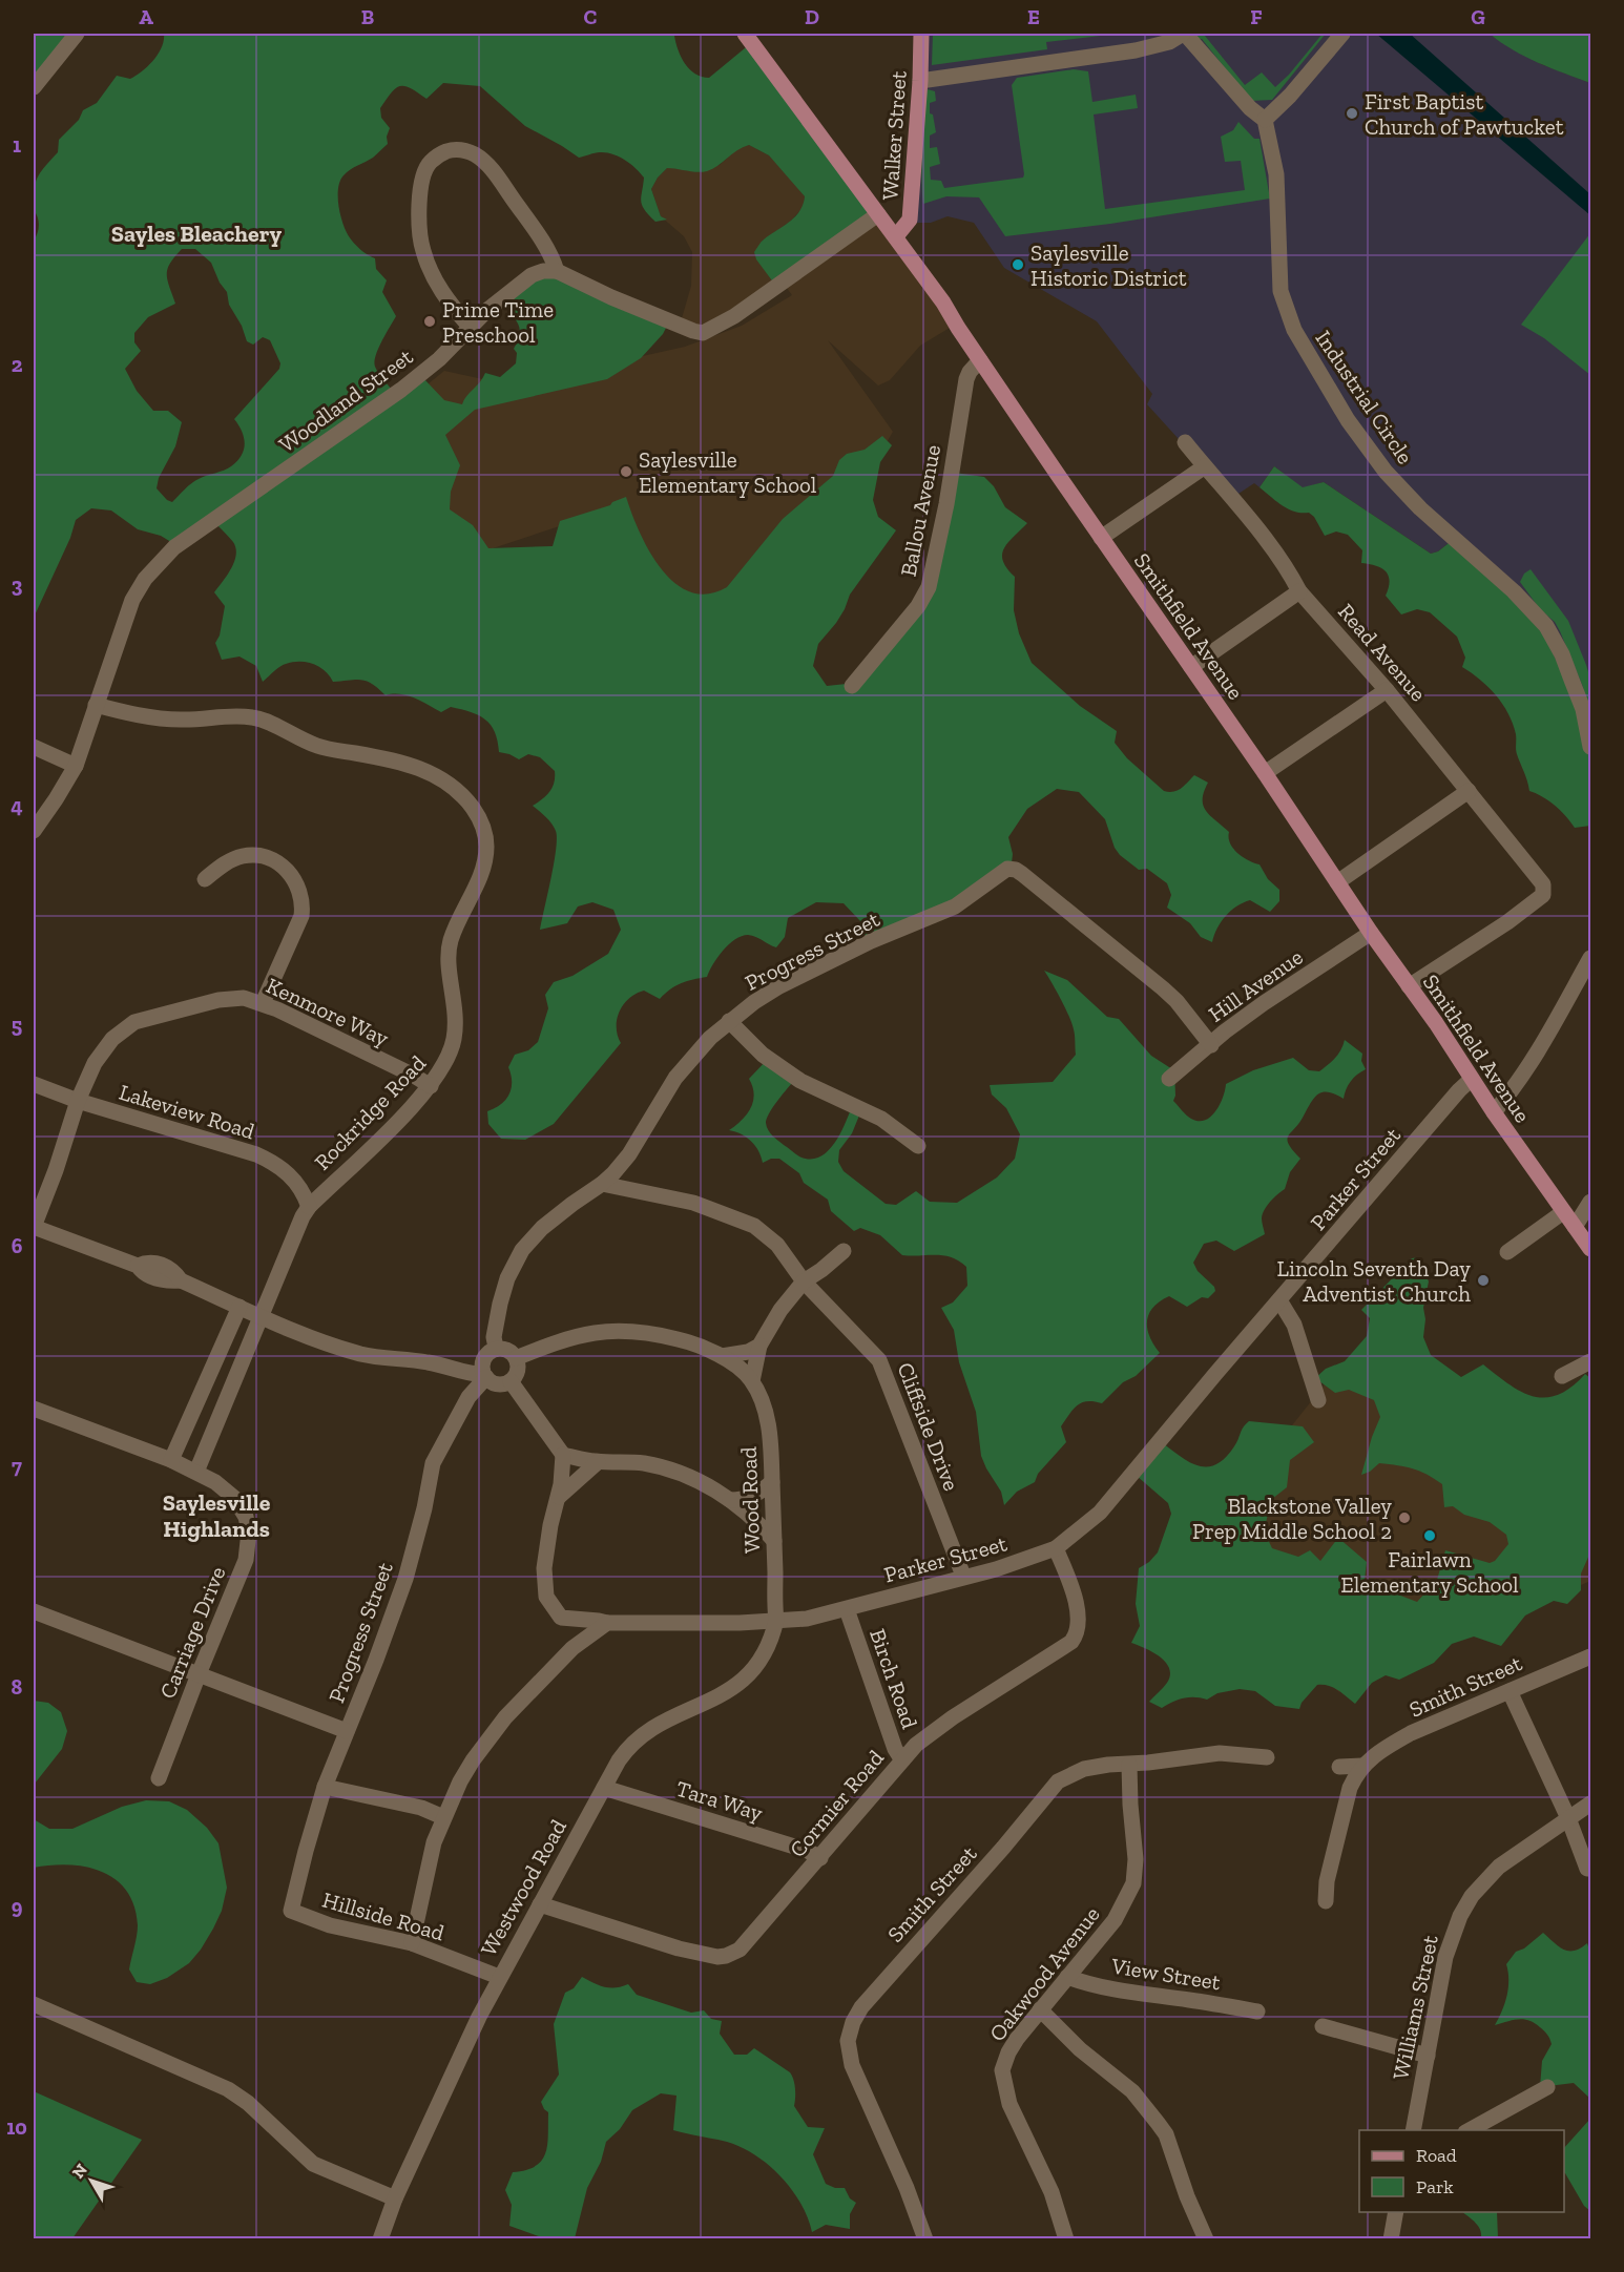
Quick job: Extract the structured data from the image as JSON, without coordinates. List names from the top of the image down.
{
  "streets": {
    "main road": ["Walker Street", "Smithfield Avenue"],
    "street": [
      "Industrial Circle",
      "Woodland Street",
      "Ballou Avenue",
      "Read Avenue",
      "Progress Street",
      "Hill Avenue",
      "Kenmore Way",
      "Lakeview Road",
      "Rockridge Road",
      "Parker Street",
      "Cliffside Drive",
      "Wood Road",
      "Carriage Drive",
      "Birch Road",
      "Smith Street",
      "Tara Way",
      "Cormier Road",
      "Westwood Road",
      "Hillside Road",
      "Oakwood Avenue",
      "View Street",
      "Williams Street"
    ]
  },
  "crossings": [
    ["Walker Street", "Smithfield Avenue"],
    ["Woodland Street", "Rockridge Road"],
    ["Ballou Avenue", "Smithfield Avenue"],
    ["Smithfield Avenue", "Read Avenue"],
    ["Smithfield Avenue", "Hill Avenue"],
    ["Smithfield Avenue", "Parker Street"],
    ["Progress Street", "Hill Avenue"],
    ["Progress Street", "Cliffside Drive"],
    ["Progress Street", "Wood Road"],
    ["Progress Street", "Hillside Road"],
    ["Kenmore Way", "Lakeview Road"],
    ["Kenmore Way", "Rockridge Road"],
    ["Lakeview Road", "Rockridge Road"],
    ["Rockridge Road", "Carriage Drive"],
    ["Parker Street", "Cliffside Drive"],
    ["Parker Street", "Wood Road"],
    ["Parker Street", "Birch Road"],
    ["Parker Street", "Cormier Road"],
    ["Parker Street", "Westwood Road"],
    ["Wood Road", "Westwood Road"],
    ["Birch Road", "Cormier Road"],
    ["Smith Street", "Oakwood Avenue"],
    ["Tara Way", "Cormier Road"],
    ["Tara Way", "Westwood Road"],
    ["Cormier Road", "Westwood Road"],
    ["Westwood Road", "Hillside Road"],
    ["Oakwood Avenue", "View Street"]
  ],
  "districts": ["Sayles Bleachery", "Saylesville Highlands"],
  "places": [
    "First Baptist Church of Pawtucket",
    "Saylesville Historic District",
    "Prime Time Preschool",
    "Saylesville Elementary School",
    "Lincoln Seventh Day Adventist Church",
    "Blackstone Valley Prep Middle School 2",
    "Fairlawn Elementary School"
  ],
  "legend": ["Road", "Park"],
  "north": "top left",
  "grid": {
    "columns": [
      "A",
      "B",
      "C",
      "D",
      "E",
      "F",
      "G"
    ],
    "rows": [
      "1",
      "2",
      "3",
      "4",
      "5",
      "6",
      "7",
      "8",
      "9",
      "10"
    ]
  }
}
